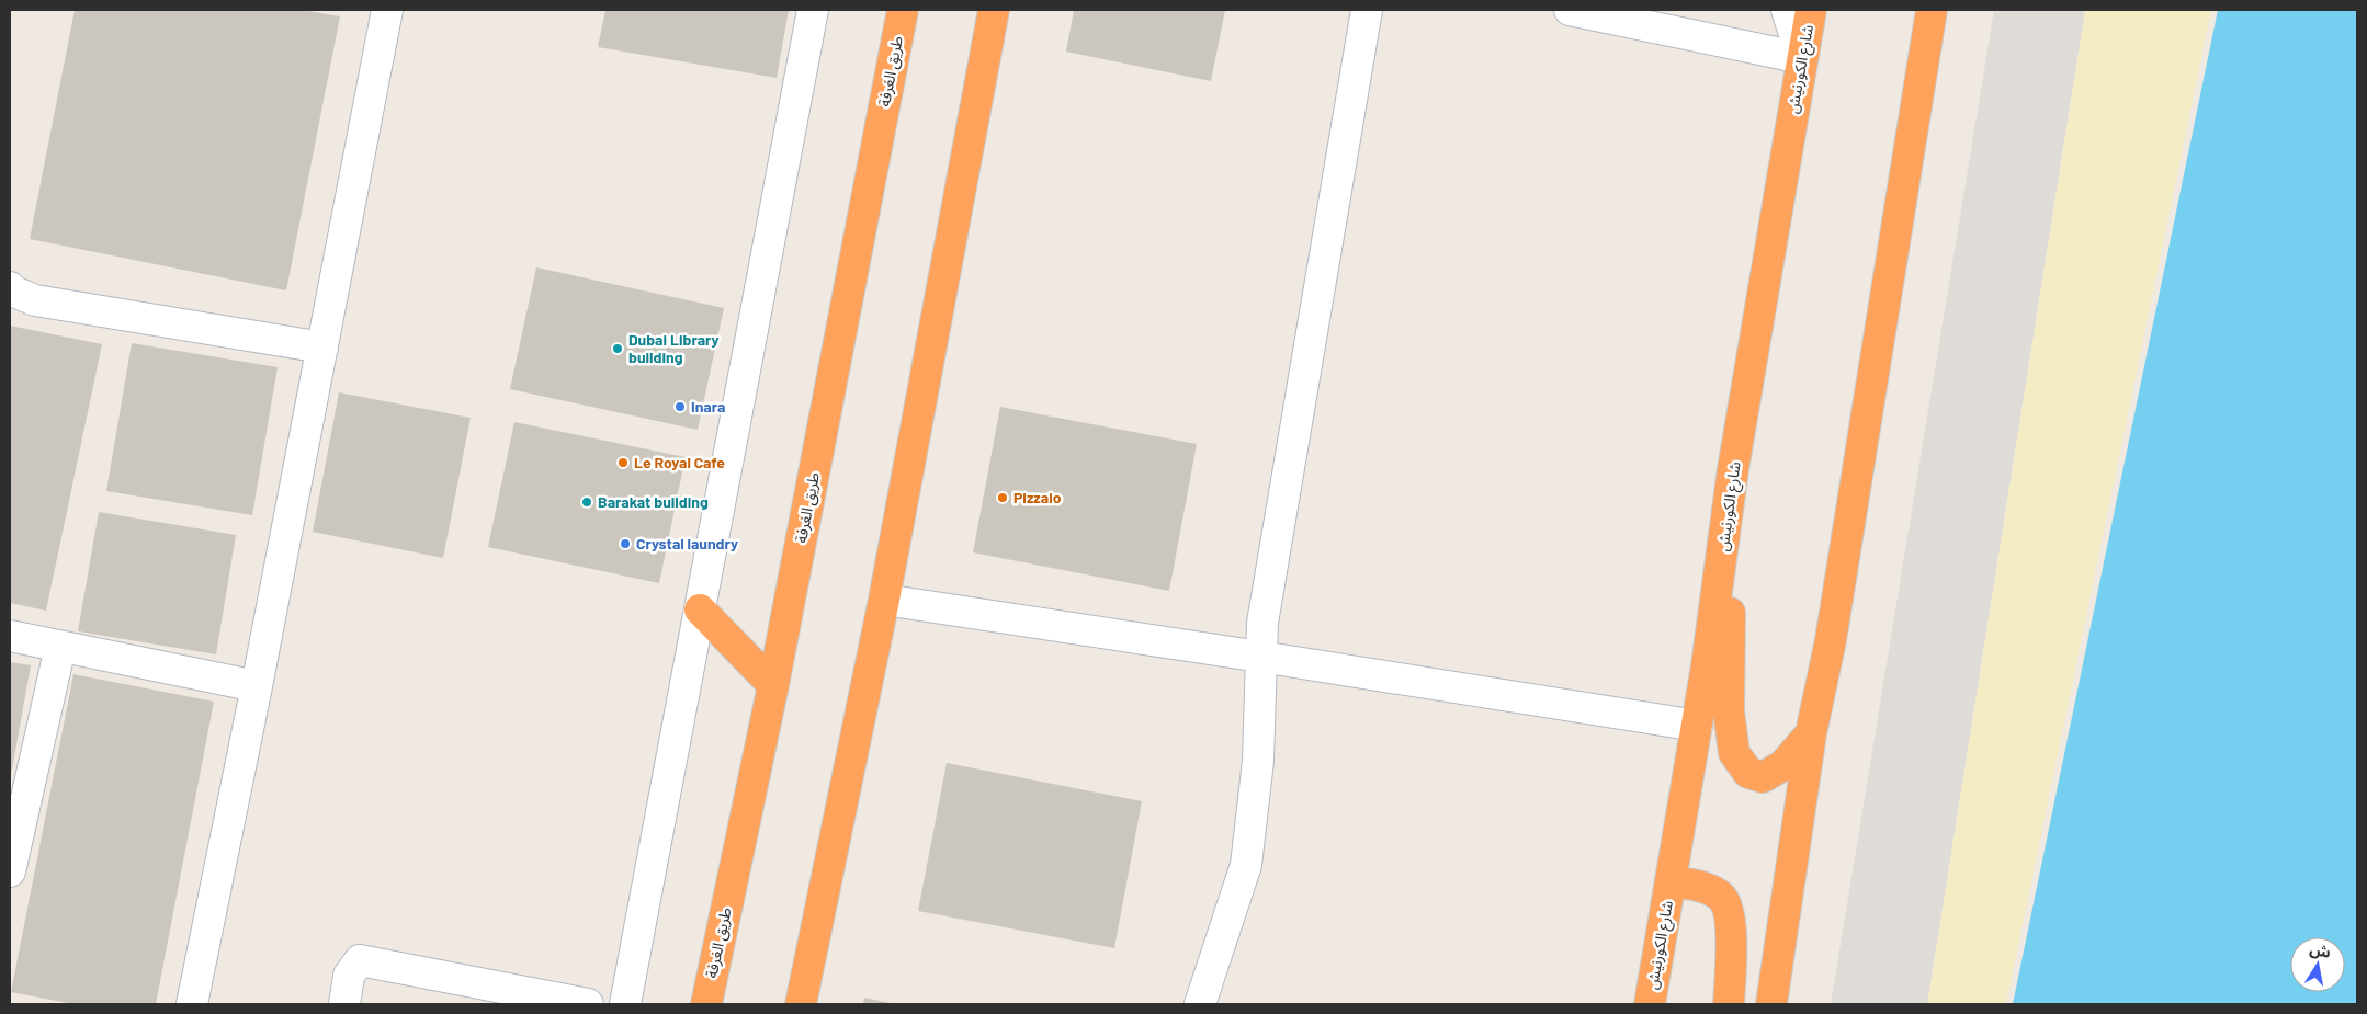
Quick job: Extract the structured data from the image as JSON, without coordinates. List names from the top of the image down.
{
  "streets": {
    "highway": ["شارع الكورنيش", "طريق الغرفة"]
  },
  "places": [
    "Dubai Library building",
    "Inara",
    "Le Royal Cafe",
    "Pizzaio",
    "Barakat building",
    "Crystal laundry"
  ],
  "north": "top"
}
